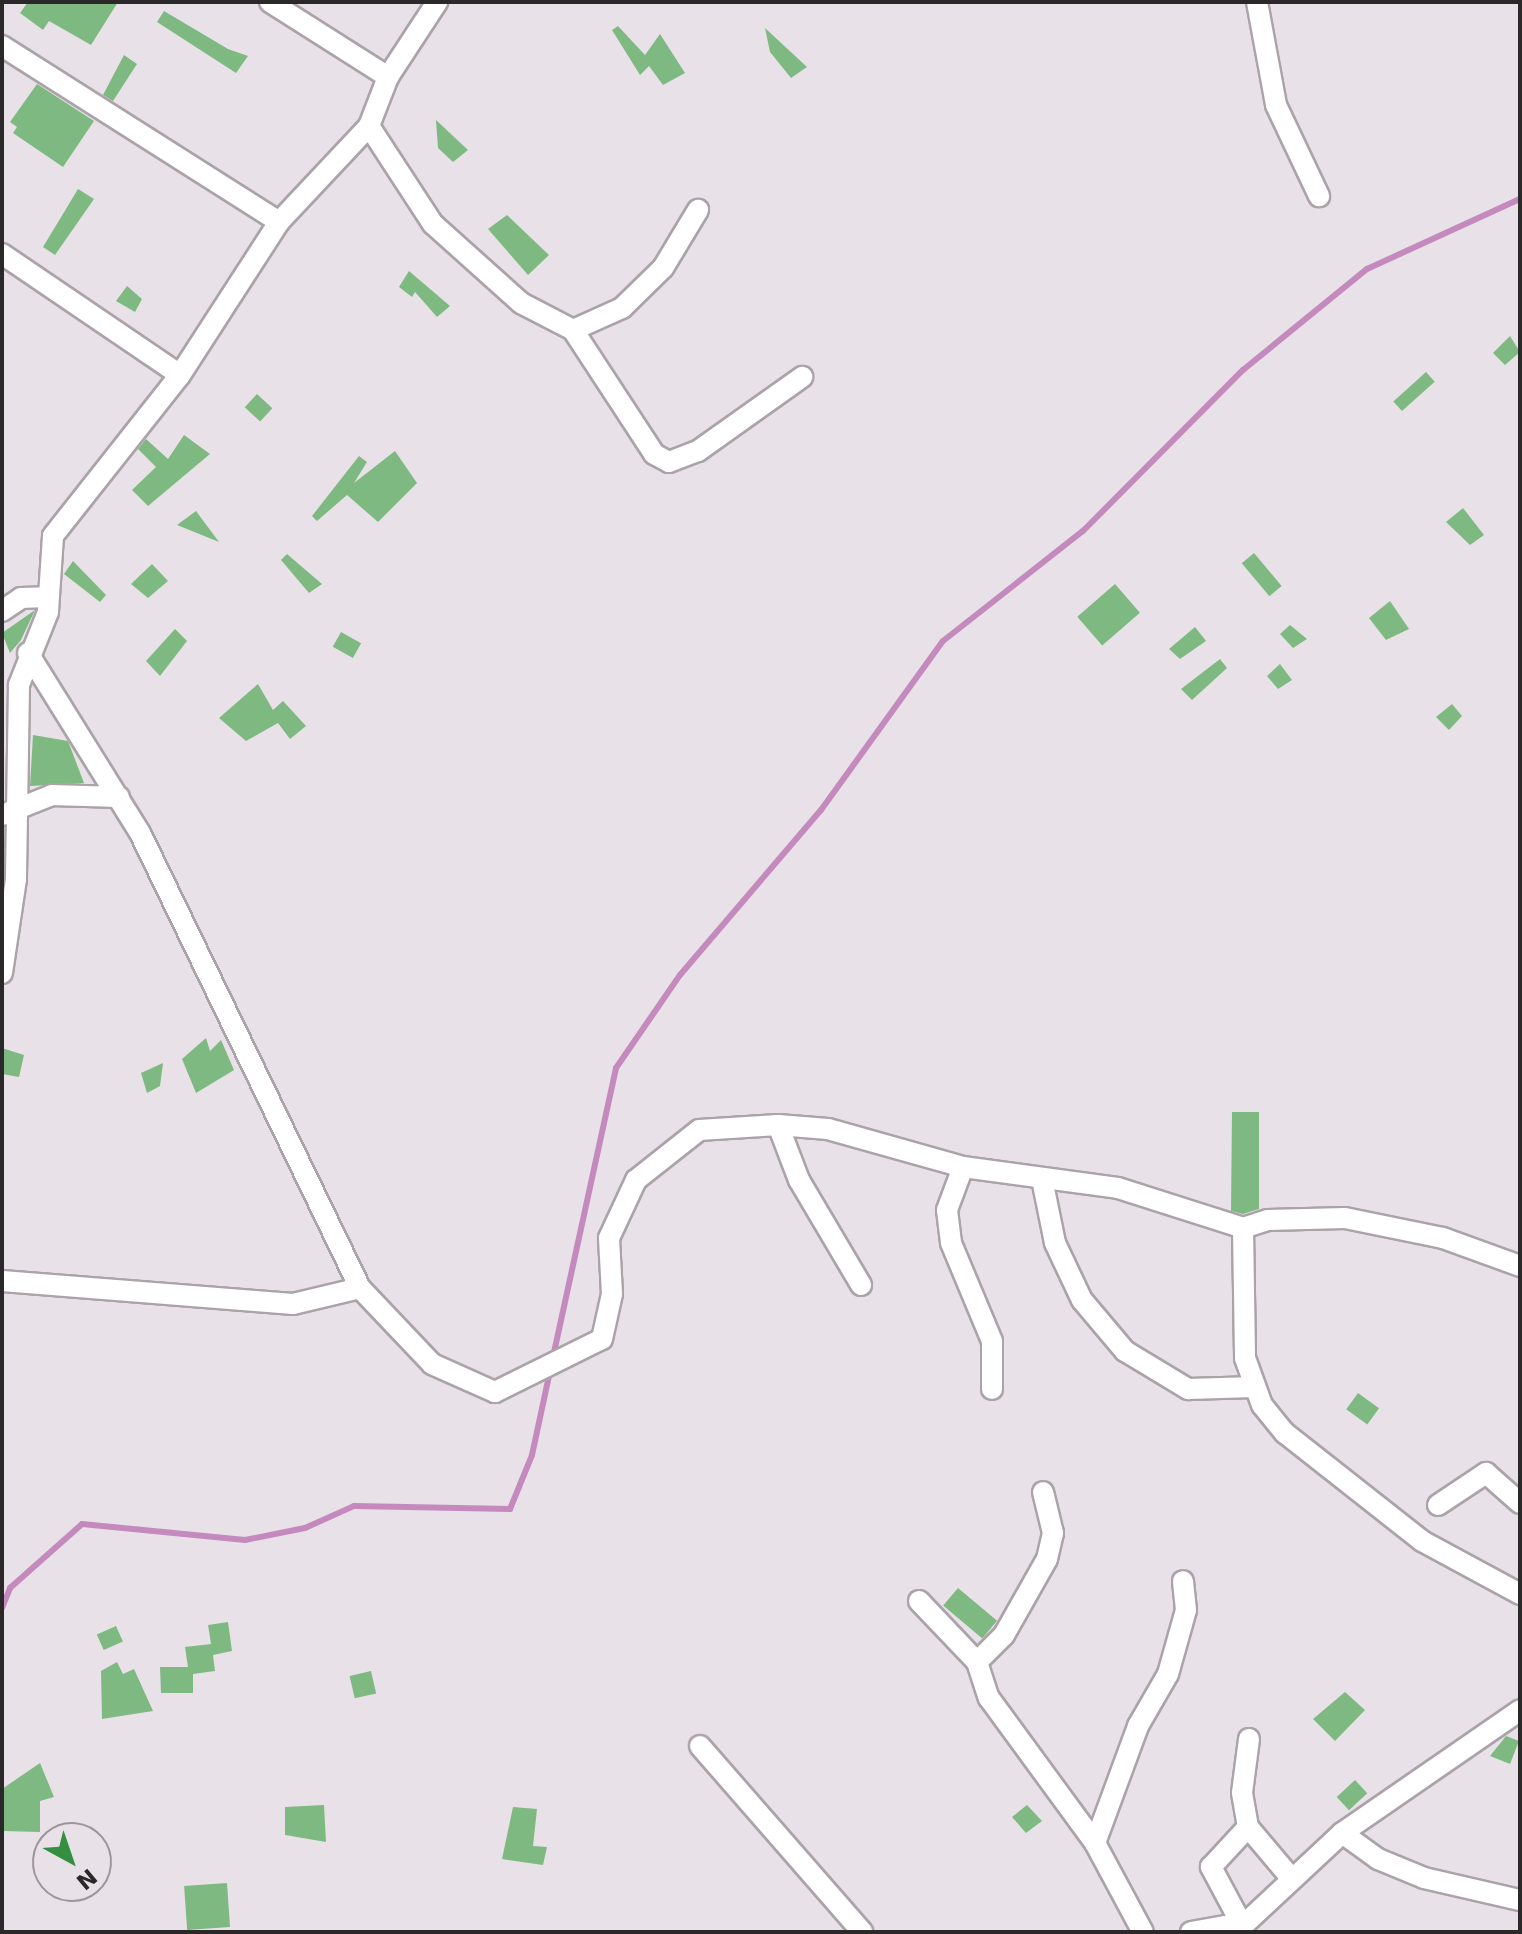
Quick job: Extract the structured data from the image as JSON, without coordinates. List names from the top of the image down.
{
  "north": "bottom right"
}
